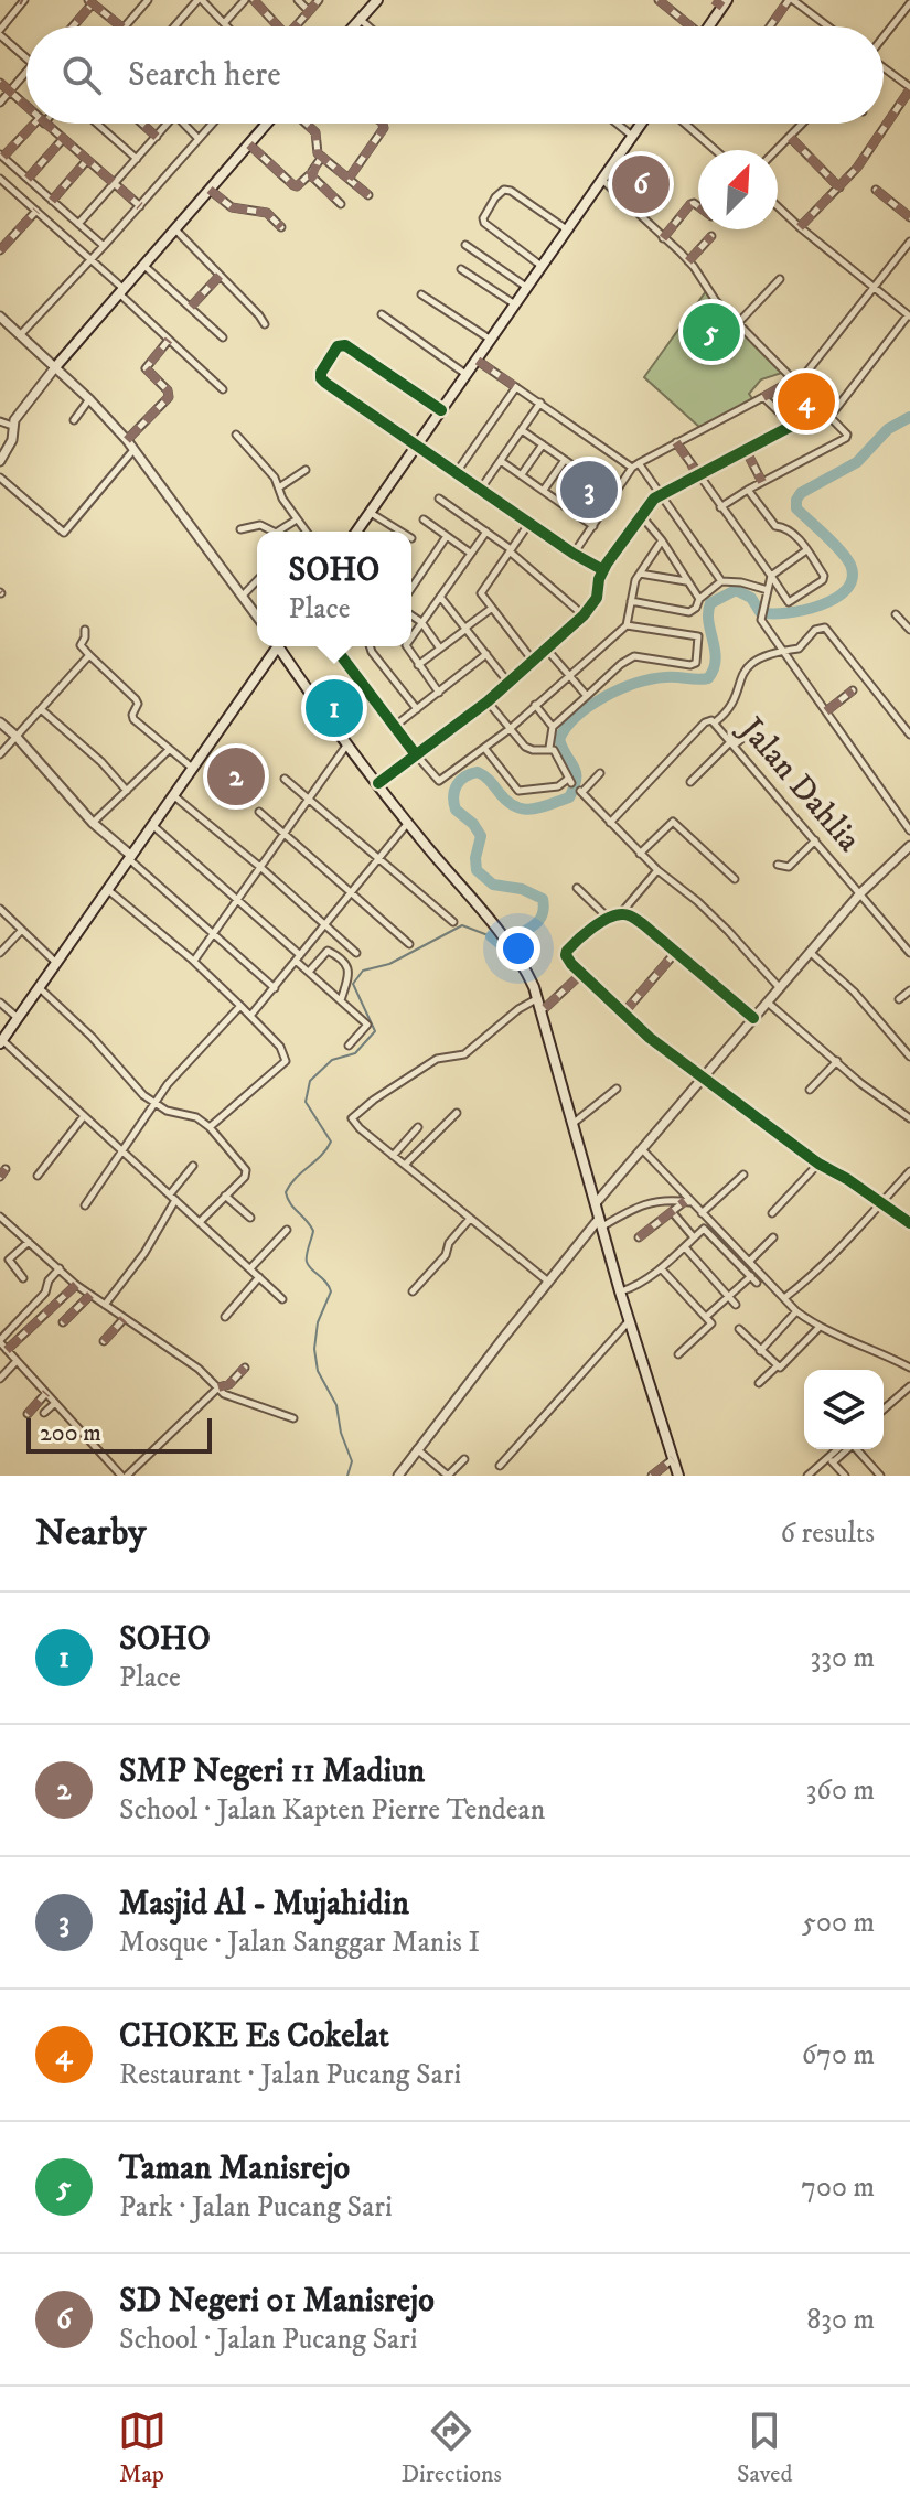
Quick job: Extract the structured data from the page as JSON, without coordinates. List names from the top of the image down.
{
  "streets": {
    "street": ["Jalan Dahlia"]
  },
  "scale_bar": "200 m",
  "north": "top right",
  "page": {
    "search": "Search here",
    "pins": [
      "6",
      "5",
      "4",
      "3",
      "1",
      "2"
    ],
    "popup": ["SOHO", "Place"],
    "scale": "200 m",
    "heading": ["Nearby", "6 results"],
    "list": [
      {
        "mark": "1",
        "name": "SOHO",
        "note": "Place",
        "value": "330 m"
      },
      {
        "mark": "2",
        "name": "SMP Negeri 11 Madiun",
        "note": "School · Jalan Kapten Pierre Tendean",
        "value": "360 m"
      },
      {
        "mark": "3",
        "name": "Masjid Al - Mujahidin",
        "note": "Mosque · Jalan Sanggar Manis I",
        "value": "500 m"
      },
      {
        "mark": "4",
        "name": "CHOKE Es Cokelat",
        "note": "Restaurant · Jalan Pucang Sari",
        "value": "670 m"
      },
      {
        "mark": "5",
        "name": "Taman Manisrejo",
        "note": "Park · Jalan Pucang Sari",
        "value": "700 m"
      },
      {
        "mark": "6",
        "name": "SD Negeri 01 Manisrejo",
        "note": "School · Jalan Pucang Sari",
        "value": "830 m"
      }
    ],
    "nav": ["Map", "Directions", "Saved"]
  }
}
